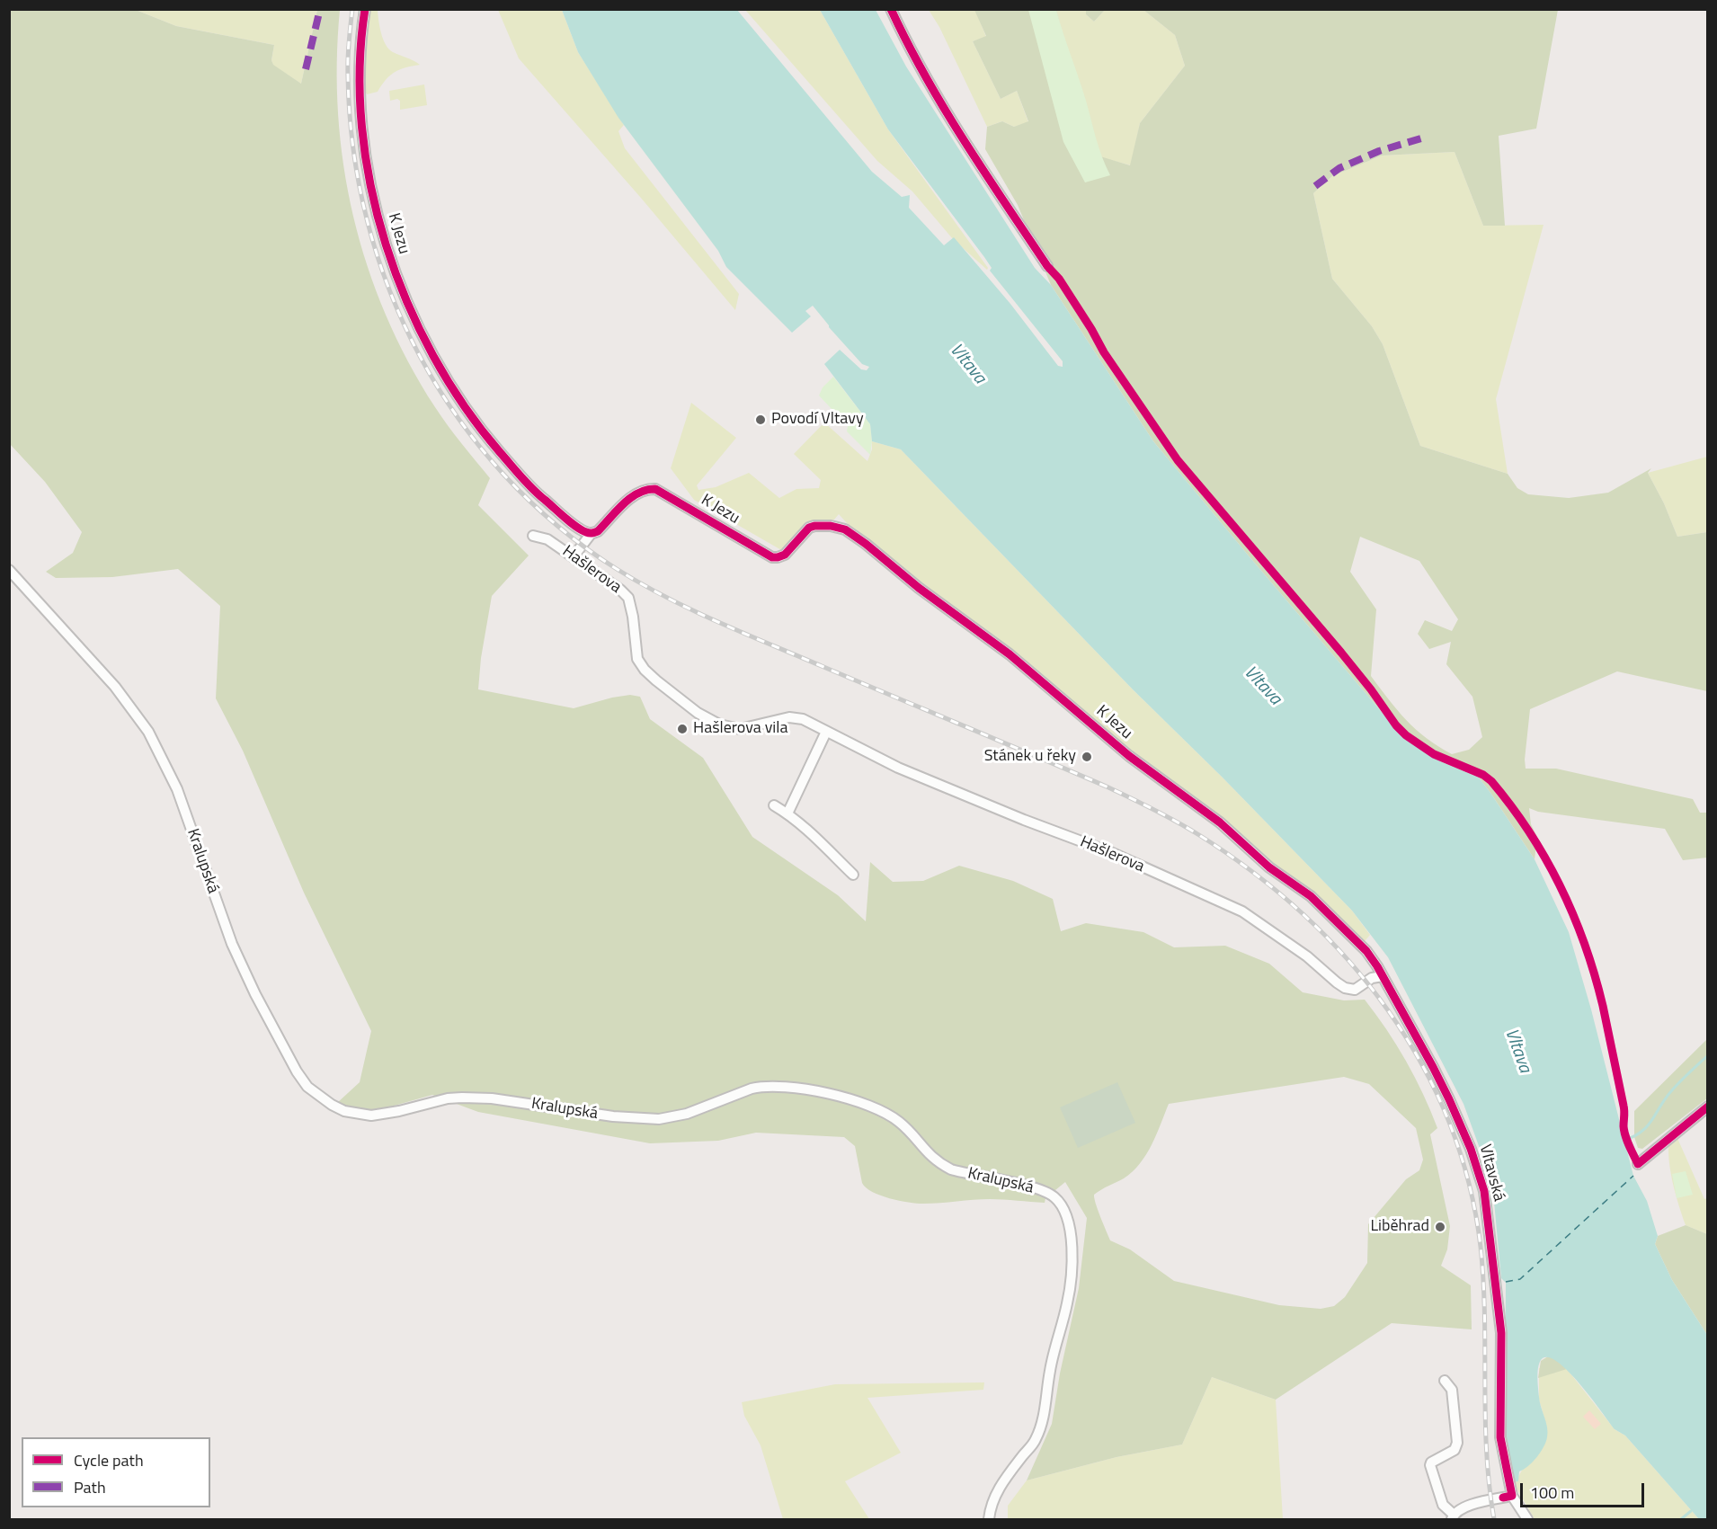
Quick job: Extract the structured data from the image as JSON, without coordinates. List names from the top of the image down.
{
  "streets": {
    "street": [
      "K Jezu",
      "Hašlerova",
      "Kralupská",
      "Vltavská"
    ]
  },
  "crossings": [
    ["K Jezu", "Vltavská"],
    ["Hašlerova", "Vltavská"]
  ],
  "water": ["Vltava"],
  "places": [
    "Povodí Vltavy",
    "Hašlerova vila",
    "Stánek u řeky",
    "Liběhrad"
  ],
  "legend": ["Cycle path", "Path"],
  "scale_bar": "100 m"
}
